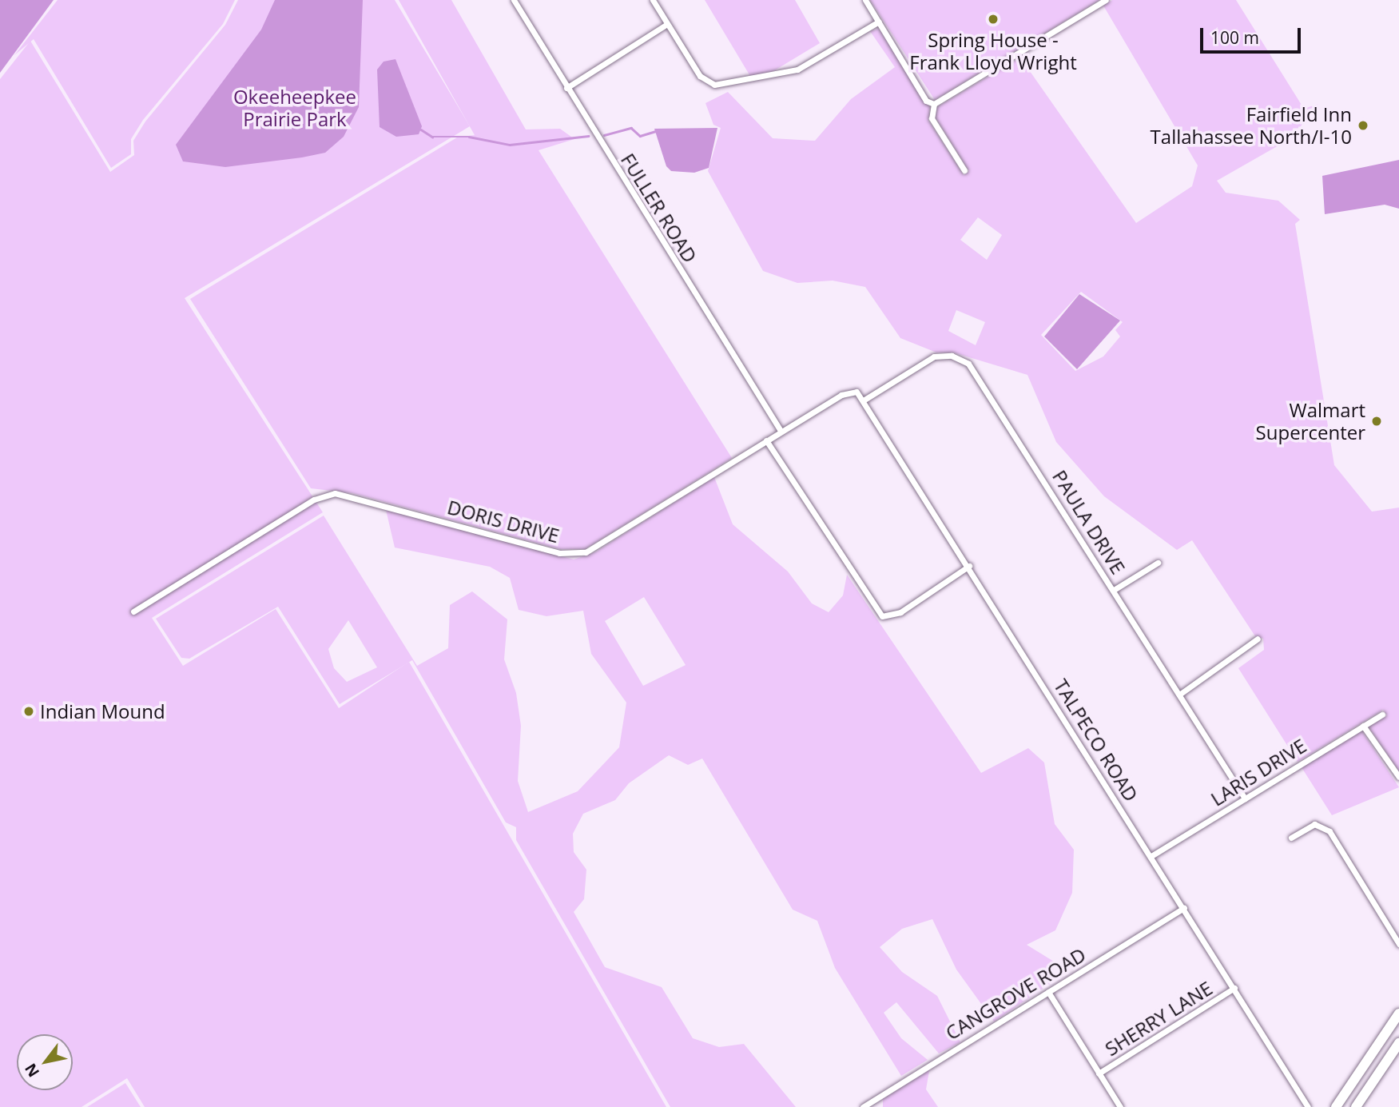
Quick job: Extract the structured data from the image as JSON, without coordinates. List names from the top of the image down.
{
  "streets": {
    "street": [
      "FULLER ROAD",
      "DORIS DRIVE",
      "PAULA DRIVE",
      "TALPECO ROAD",
      "LARIS DRIVE",
      "CANGROVE ROAD",
      "SHERRY LANE"
    ]
  },
  "crossings": [
    ["FULLER ROAD", "DORIS DRIVE"],
    ["DORIS DRIVE", "TALPECO ROAD"],
    ["PAULA DRIVE", "TALPECO ROAD"],
    ["PAULA DRIVE", "LARIS DRIVE"],
    ["TALPECO ROAD", "LARIS DRIVE"],
    ["TALPECO ROAD", "CANGROVE ROAD"],
    ["TALPECO ROAD", "SHERRY LANE"]
  ],
  "parks": ["Okeeheepkee Prairie Park"],
  "places": [
    "Spring House - Frank Lloyd Wright",
    "Fairfield Inn Tallahassee North/I-10",
    "Walmart Supercenter",
    "Indian Mound"
  ],
  "scale_bar": "100 m",
  "north": "bottom left"
}
